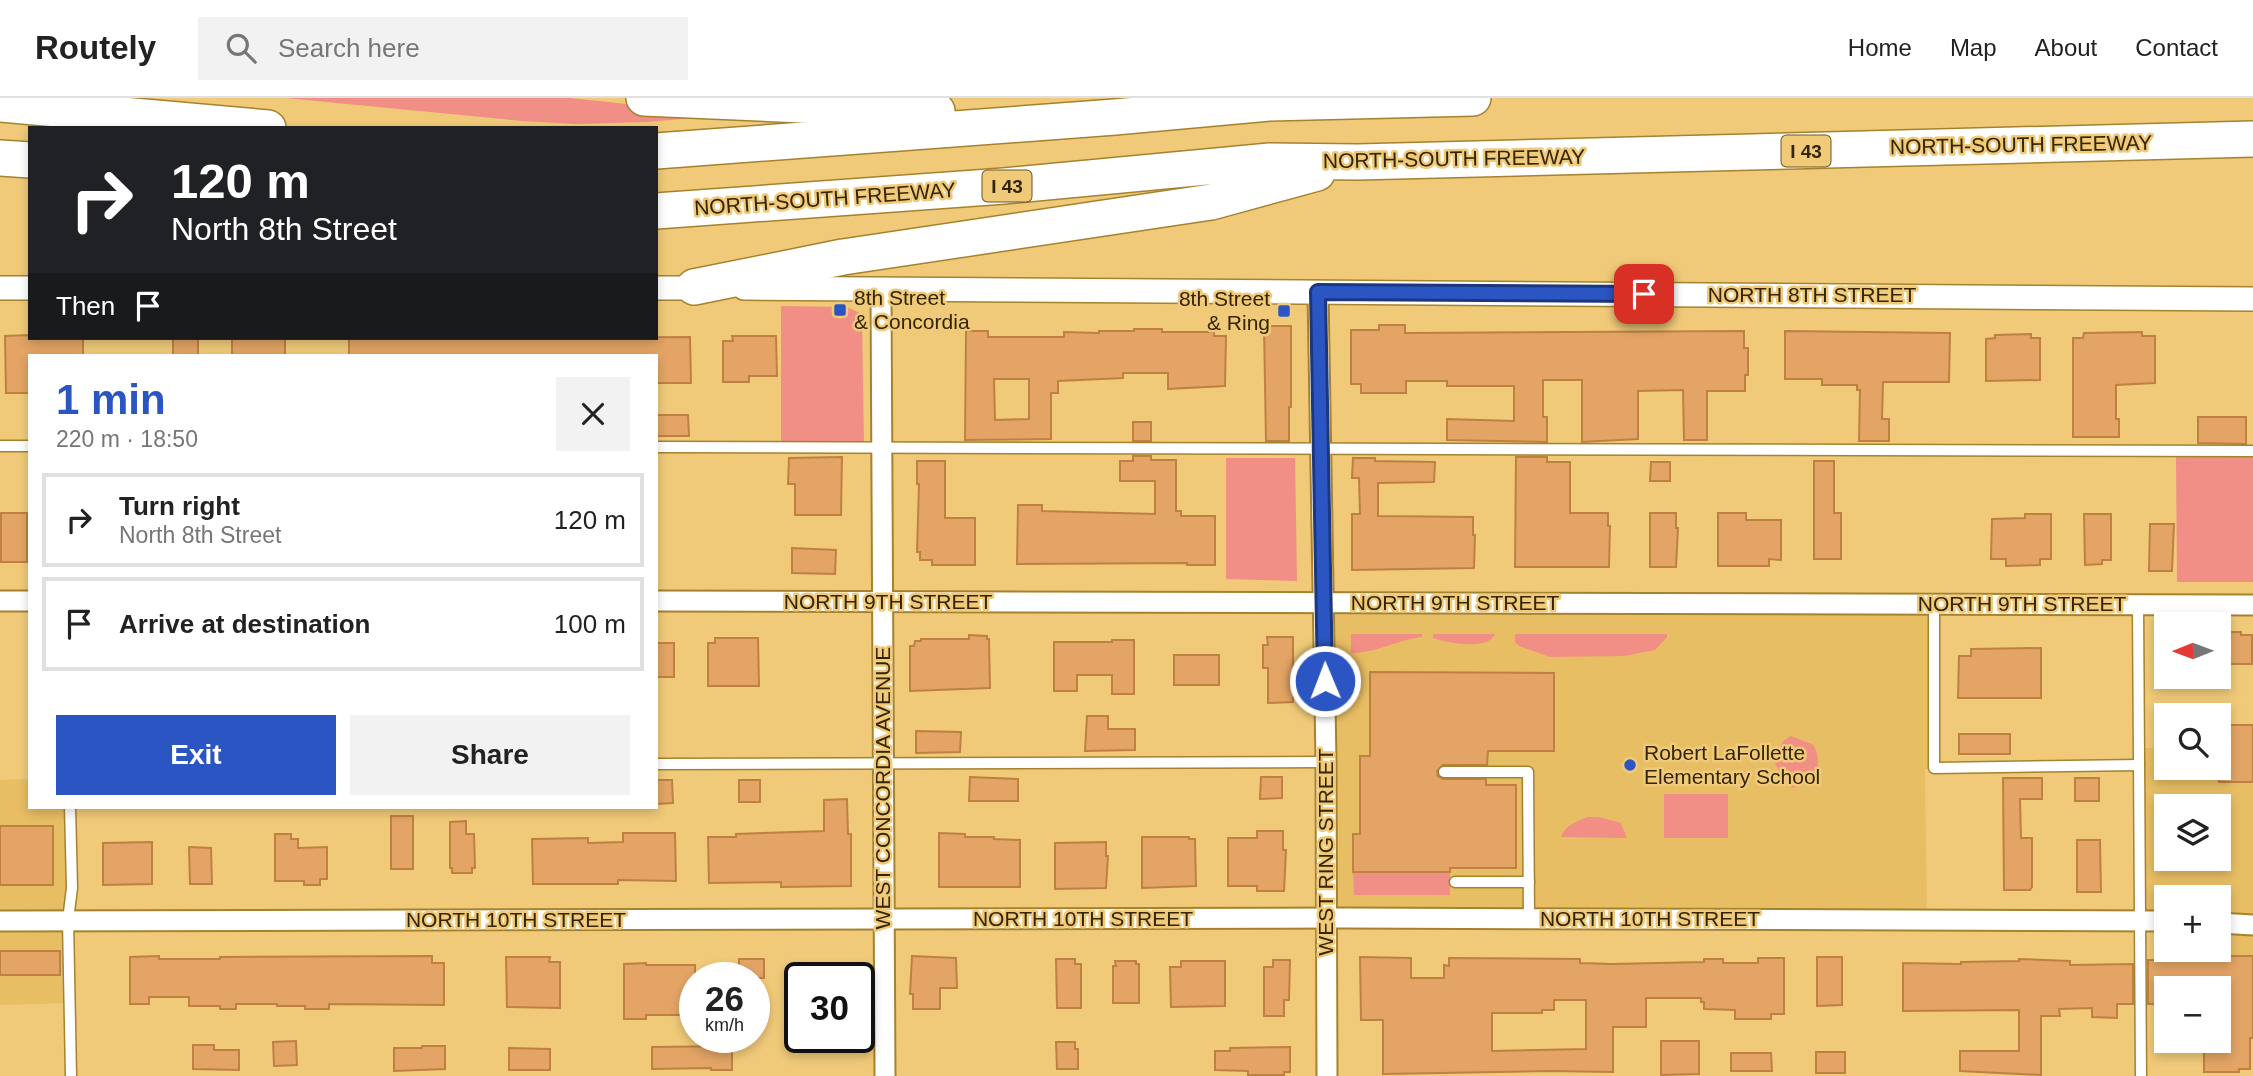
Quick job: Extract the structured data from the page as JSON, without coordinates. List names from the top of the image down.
{
  "streets": {
    "highway": ["NORTH-SOUTH FREEWAY", "I 43"],
    "street": [
      "NORTH 8TH STREET",
      "NORTH 9TH STREET",
      "WEST CONCORDIA AVENUE",
      "WEST RING STREET",
      "NORTH 10TH STREET"
    ]
  },
  "crossings": [
    ["NORTH 8TH STREET", "WEST CONCORDIA AVENUE"],
    ["NORTH 8TH STREET", "WEST RING STREET"],
    ["NORTH 9TH STREET", "WEST CONCORDIA AVENUE"],
    ["NORTH 9TH STREET", "WEST RING STREET"],
    ["WEST CONCORDIA AVENUE", "NORTH 10TH STREET"],
    ["WEST RING STREET", "NORTH 10TH STREET"]
  ],
  "places": {
    "transit": ["8th Street & Concordia", "8th Street & Ring"],
    "other": ["Robert LaFollette Elementary School"]
  },
  "north": "left",
  "page": {
    "header": "Routely",
    "search": "Search here",
    "nav": [
      "Home",
      "Map",
      "About",
      "Contact"
    ],
    "turn": ["120 m", "North 8th Street"],
    "then": "Then",
    "heading": ["1 min", "220 m · 18:50"],
    "list": [
      {
        "name": "Turn right",
        "note": "North 8th Street",
        "value": "120 m"
      },
      {
        "name": "Arrive at destination",
        "value": "100 m"
      }
    ],
    "map_buttons": ["+", "−"],
    "buttons": ["Exit", "Share"],
    "speed": "26 km/h",
    "limit": "30"
  }
}
